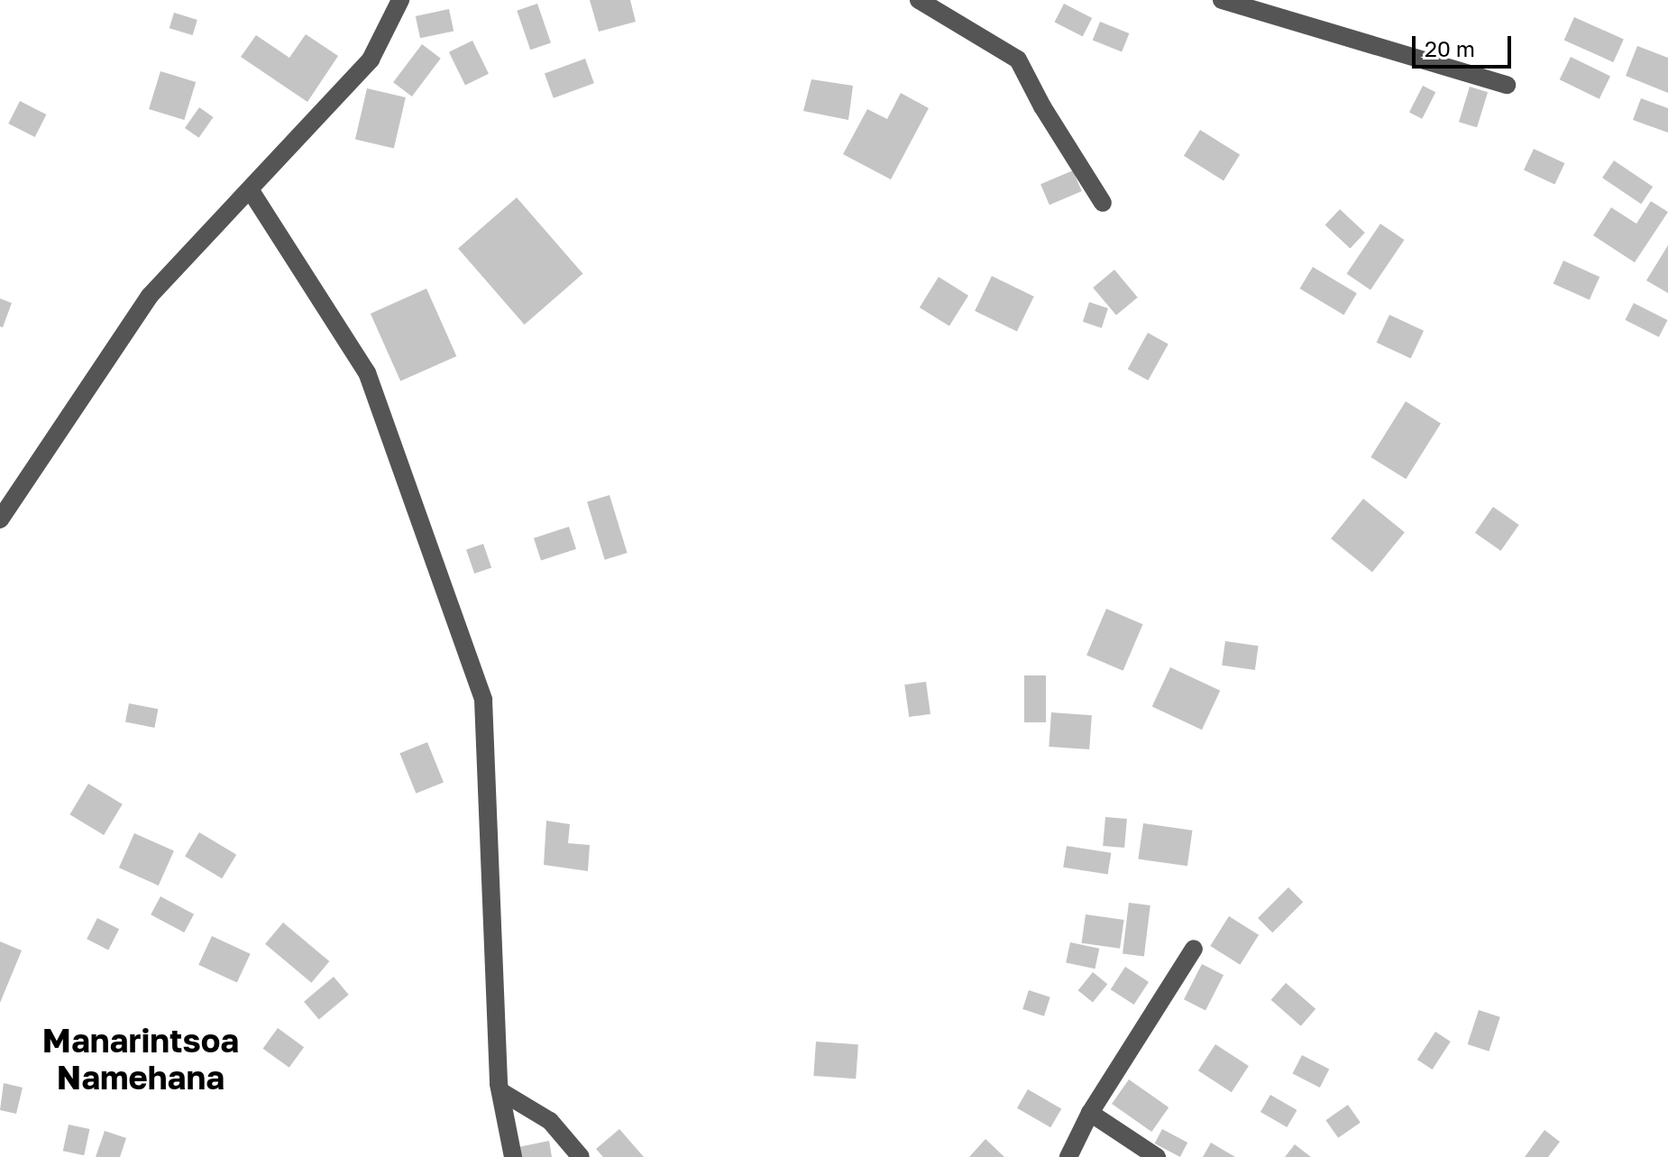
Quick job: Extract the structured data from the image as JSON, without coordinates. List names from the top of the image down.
{
  "districts": ["Manarintsoa Namehana"],
  "scale_bar": "20 m"
}
